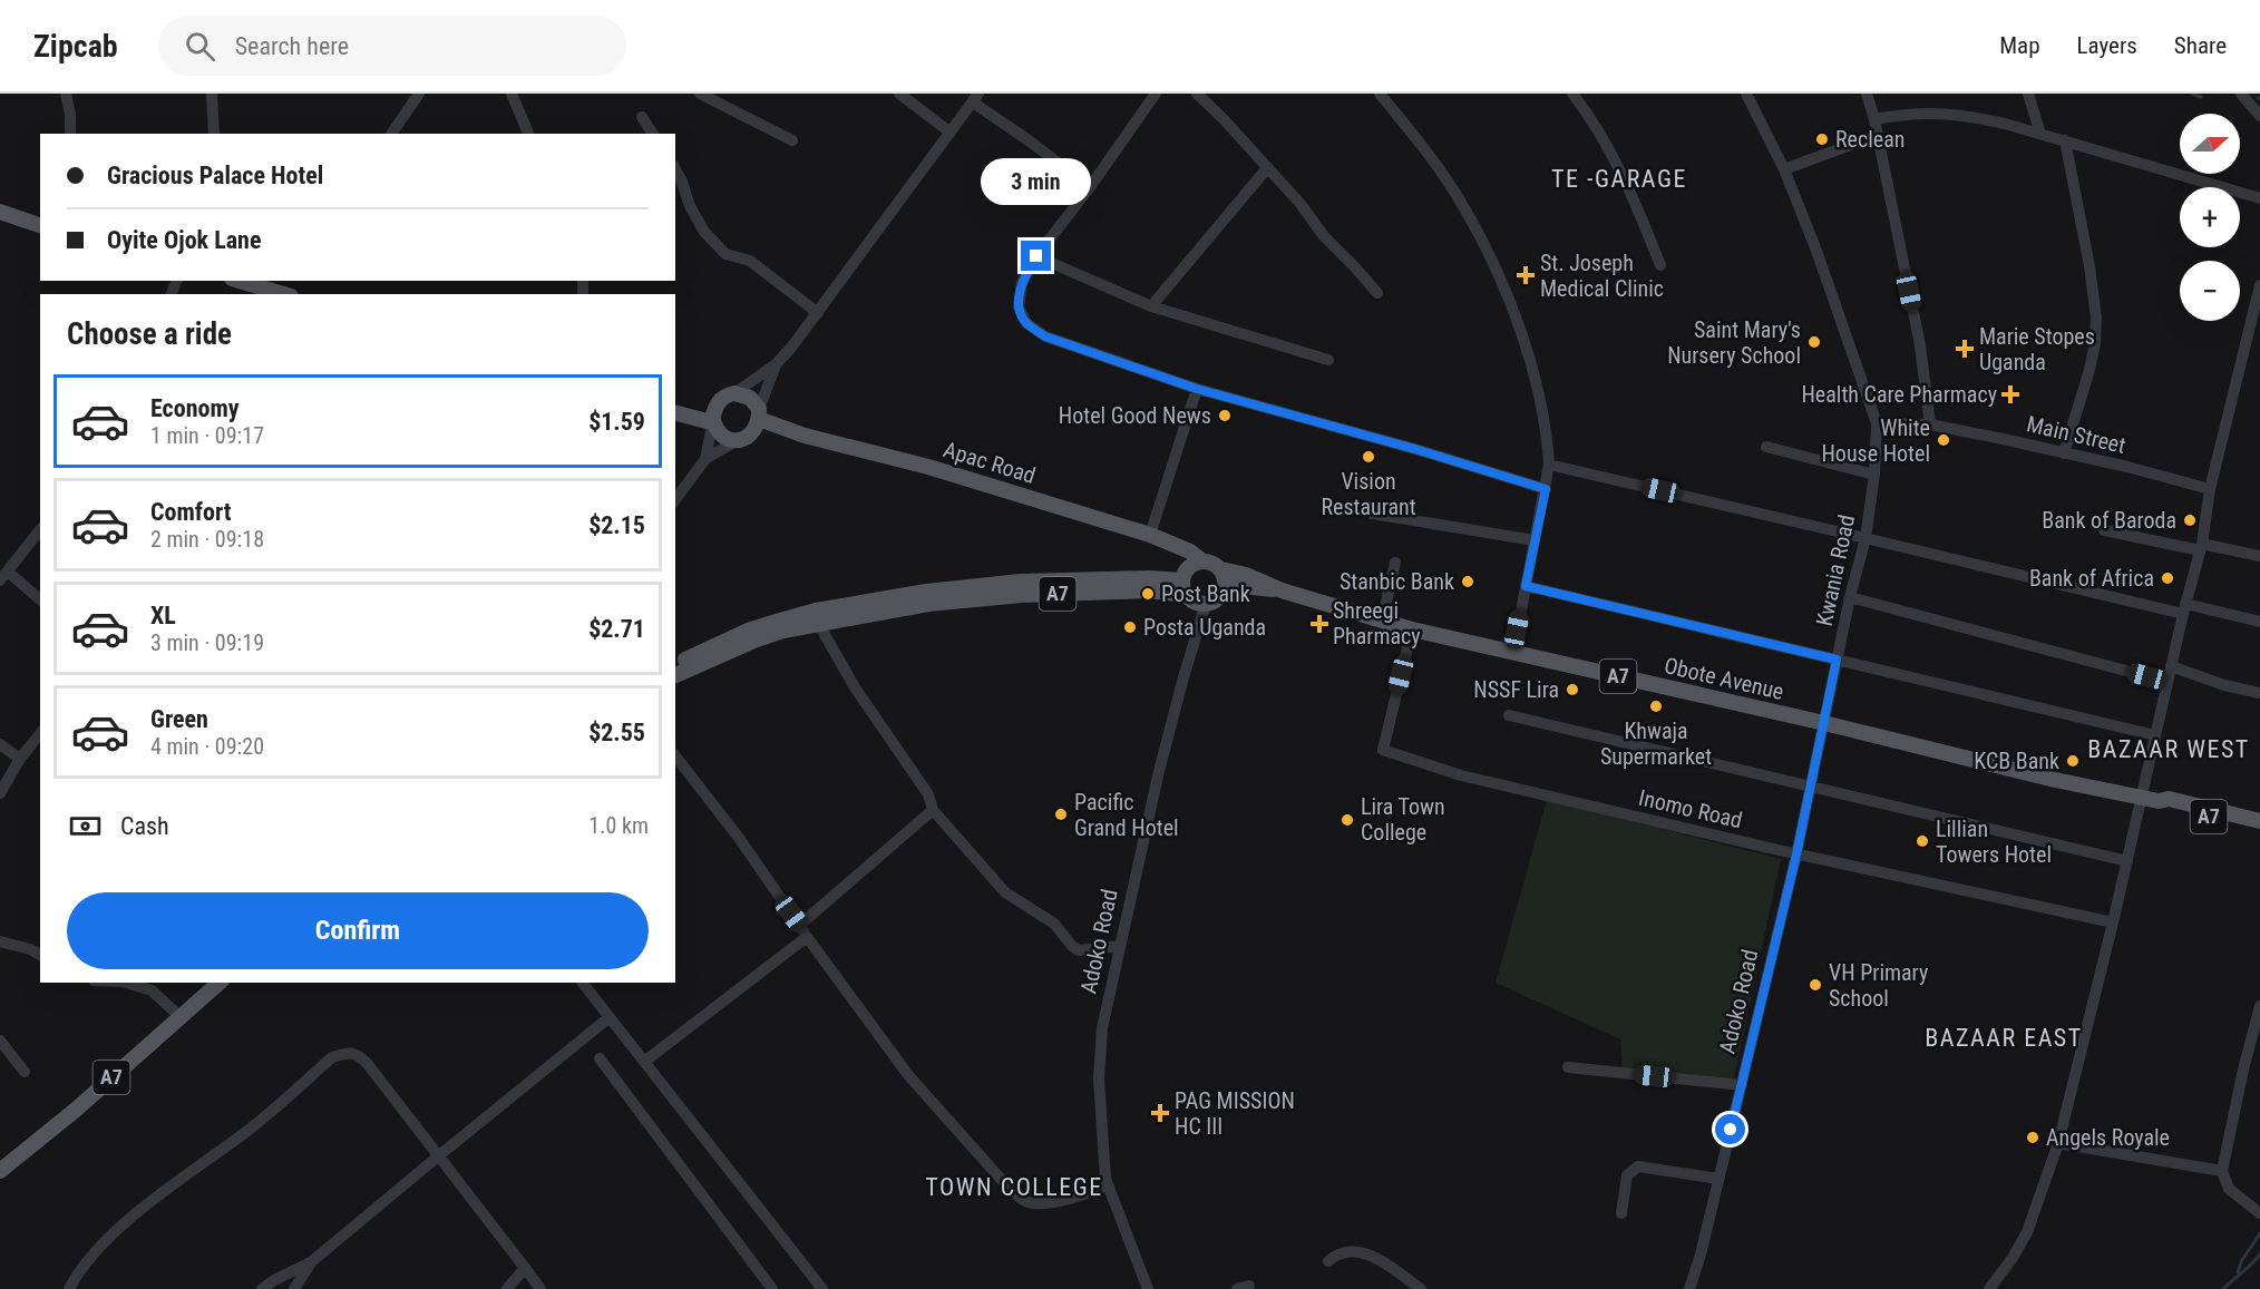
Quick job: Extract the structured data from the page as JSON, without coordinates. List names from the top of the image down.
{
  "streets": {
    "main road": ["Apac Road", "A7", "Obote Avenue"],
    "street": [
      "Main Street",
      "Kwania Road",
      "Inomo Road",
      "Adoko Road"
    ]
  },
  "crossings": [
    ["Main Street", "Kwania Road"],
    ["Apac Road", "A7"],
    ["Apac Road", "Obote Avenue"],
    ["Apac Road", "Adoko Road"],
    ["Kwania Road", "Obote Avenue"],
    ["Kwania Road", "Adoko Road"],
    ["A7", "Obote Avenue"],
    ["A7", "Adoko Road"],
    ["Obote Avenue", "Inomo Road"],
    ["Obote Avenue", "Adoko Road"],
    ["Inomo Road", "Adoko Road"]
  ],
  "districts": [
    "TE -GARAGE",
    "BAZAAR WEST",
    "BAZAAR EAST",
    "TOWN COLLEGE"
  ],
  "places": {
    "other": [
      "Reclean",
      "Saint Mary's Nursery School",
      "Hotel Good News",
      "White House Hotel",
      "Vision Restaurant",
      "Bank of Baroda",
      "Bank of Africa",
      "Stanbic Bank",
      "Post Bank",
      "Posta Uganda",
      "NSSF Lira",
      "Khwaja Supermarket",
      "KCB Bank",
      "Pacific Grand Hotel",
      "Lira Town College",
      "Lillian Towers Hotel",
      "VH Primary School",
      "Angels Royale"
    ],
    "health": [
      "St. Joseph Medical Clinic",
      "Marie Stopes Uganda",
      "Health Care Pharmacy",
      "Shreegi Pharmacy",
      "PAG MISSION HC III"
    ]
  },
  "north": "right",
  "page": {
    "header": "Zipcab",
    "search": "Search here",
    "nav": ["Map", "Layers", "Share"],
    "map_buttons": ["+", "−"],
    "banner": ["Gracious Palace Hotel", "Oyite Ojok Lane"],
    "bubble": "3 min",
    "heading": "Choose a ride",
    "list": [
      {
        "name": "Economy",
        "note": "1 min · 09:17",
        "value": "$1.59"
      },
      {
        "name": "Comfort",
        "note": "2 min · 09:18",
        "value": "$2.15"
      },
      {
        "name": "XL",
        "note": "3 min · 09:19",
        "value": "$2.71"
      },
      {
        "name": "Green",
        "note": "4 min · 09:20",
        "value": "$2.55"
      }
    ],
    "pay": ["Cash", "1.0 km"],
    "buttons": "Confirm"
  }
}
